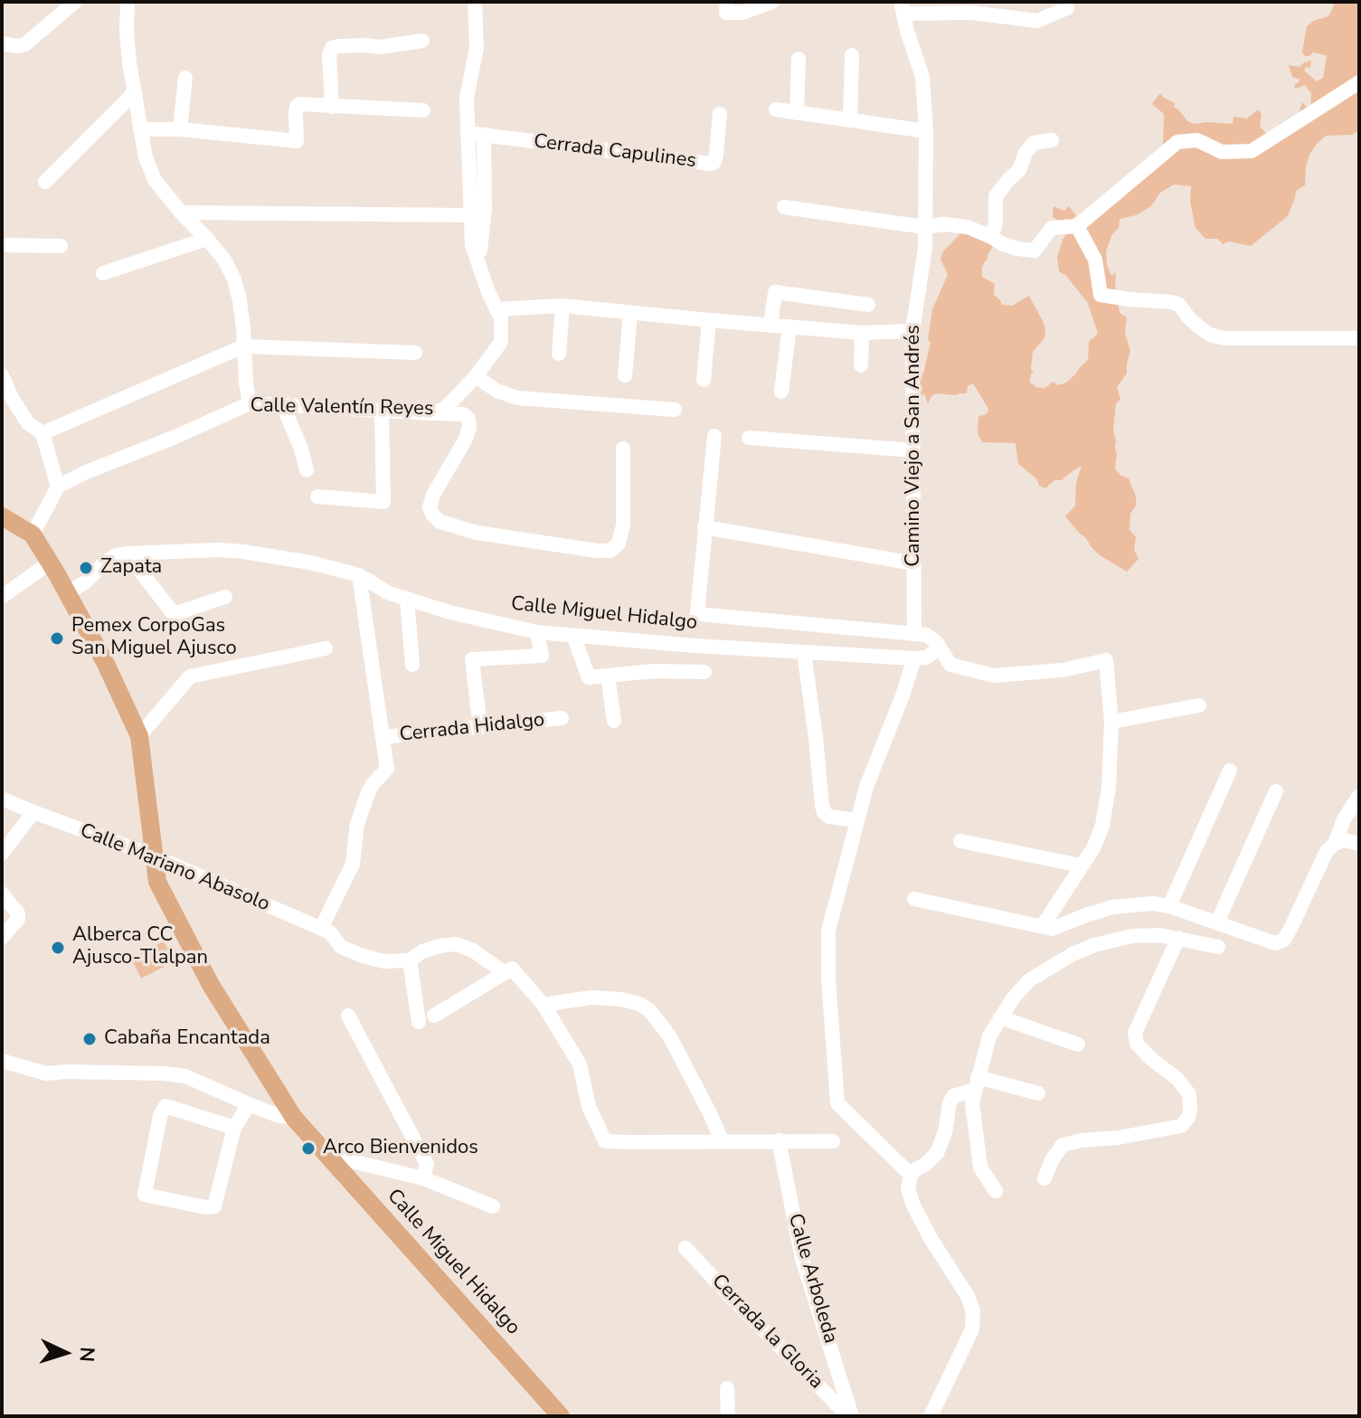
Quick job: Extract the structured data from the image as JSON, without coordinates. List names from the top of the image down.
{
  "streets": {
    "main road": ["Calle Miguel Hidalgo"],
    "street": [
      "Cerrada Capulines",
      "Calle Valentín Reyes",
      "Camino Viejo a San Andrés",
      "Cerrada Hidalgo",
      "Calle Mariano Abasolo",
      "Calle Arboleda",
      "Cerrada la Gloria"
    ]
  },
  "crossings": [
    ["Cerrada Capulines", "Calle Valentín Reyes"],
    ["Calle Miguel Hidalgo", "Calle Mariano Abasolo"],
    ["Calle Arboleda", "Cerrada la Gloria"]
  ],
  "places": [
    "Zapata",
    "Pemex CorpoGas San Miguel Ajusco",
    "Alberca CC Ajusco-Tlalpan",
    "Cabaña Encantada",
    "Arco Bienvenidos"
  ],
  "north": "right"
}
